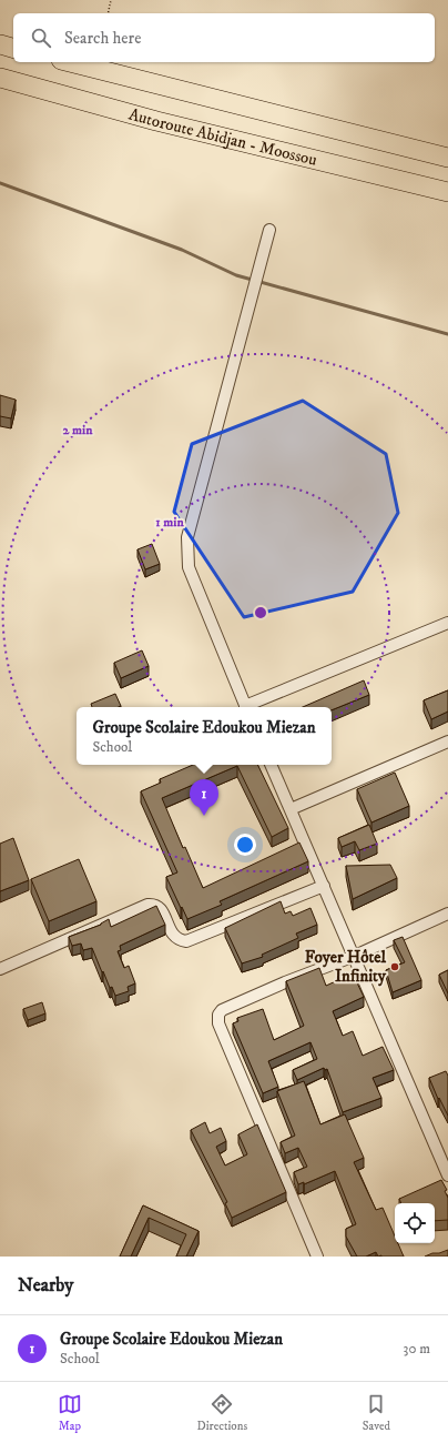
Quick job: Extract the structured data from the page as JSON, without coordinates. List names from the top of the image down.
{
  "streets": {
    "highway": ["Autoroute Abidjan - Moossou"]
  },
  "places": ["Foyer Hôtel Infinity"],
  "page": {
    "search": "Search here",
    "popup": ["Groupe Scolaire Edoukou Miezan", "School"],
    "pins": "1",
    "heading": "Nearby",
    "list": [
      {
        "mark": "1",
        "name": "Groupe Scolaire Edoukou Miezan",
        "note": "School",
        "value": "30 m"
      }
    ],
    "nav": ["Map", "Directions", "Saved"]
  },
  "rings": ["2 min", "1 min"]
}
